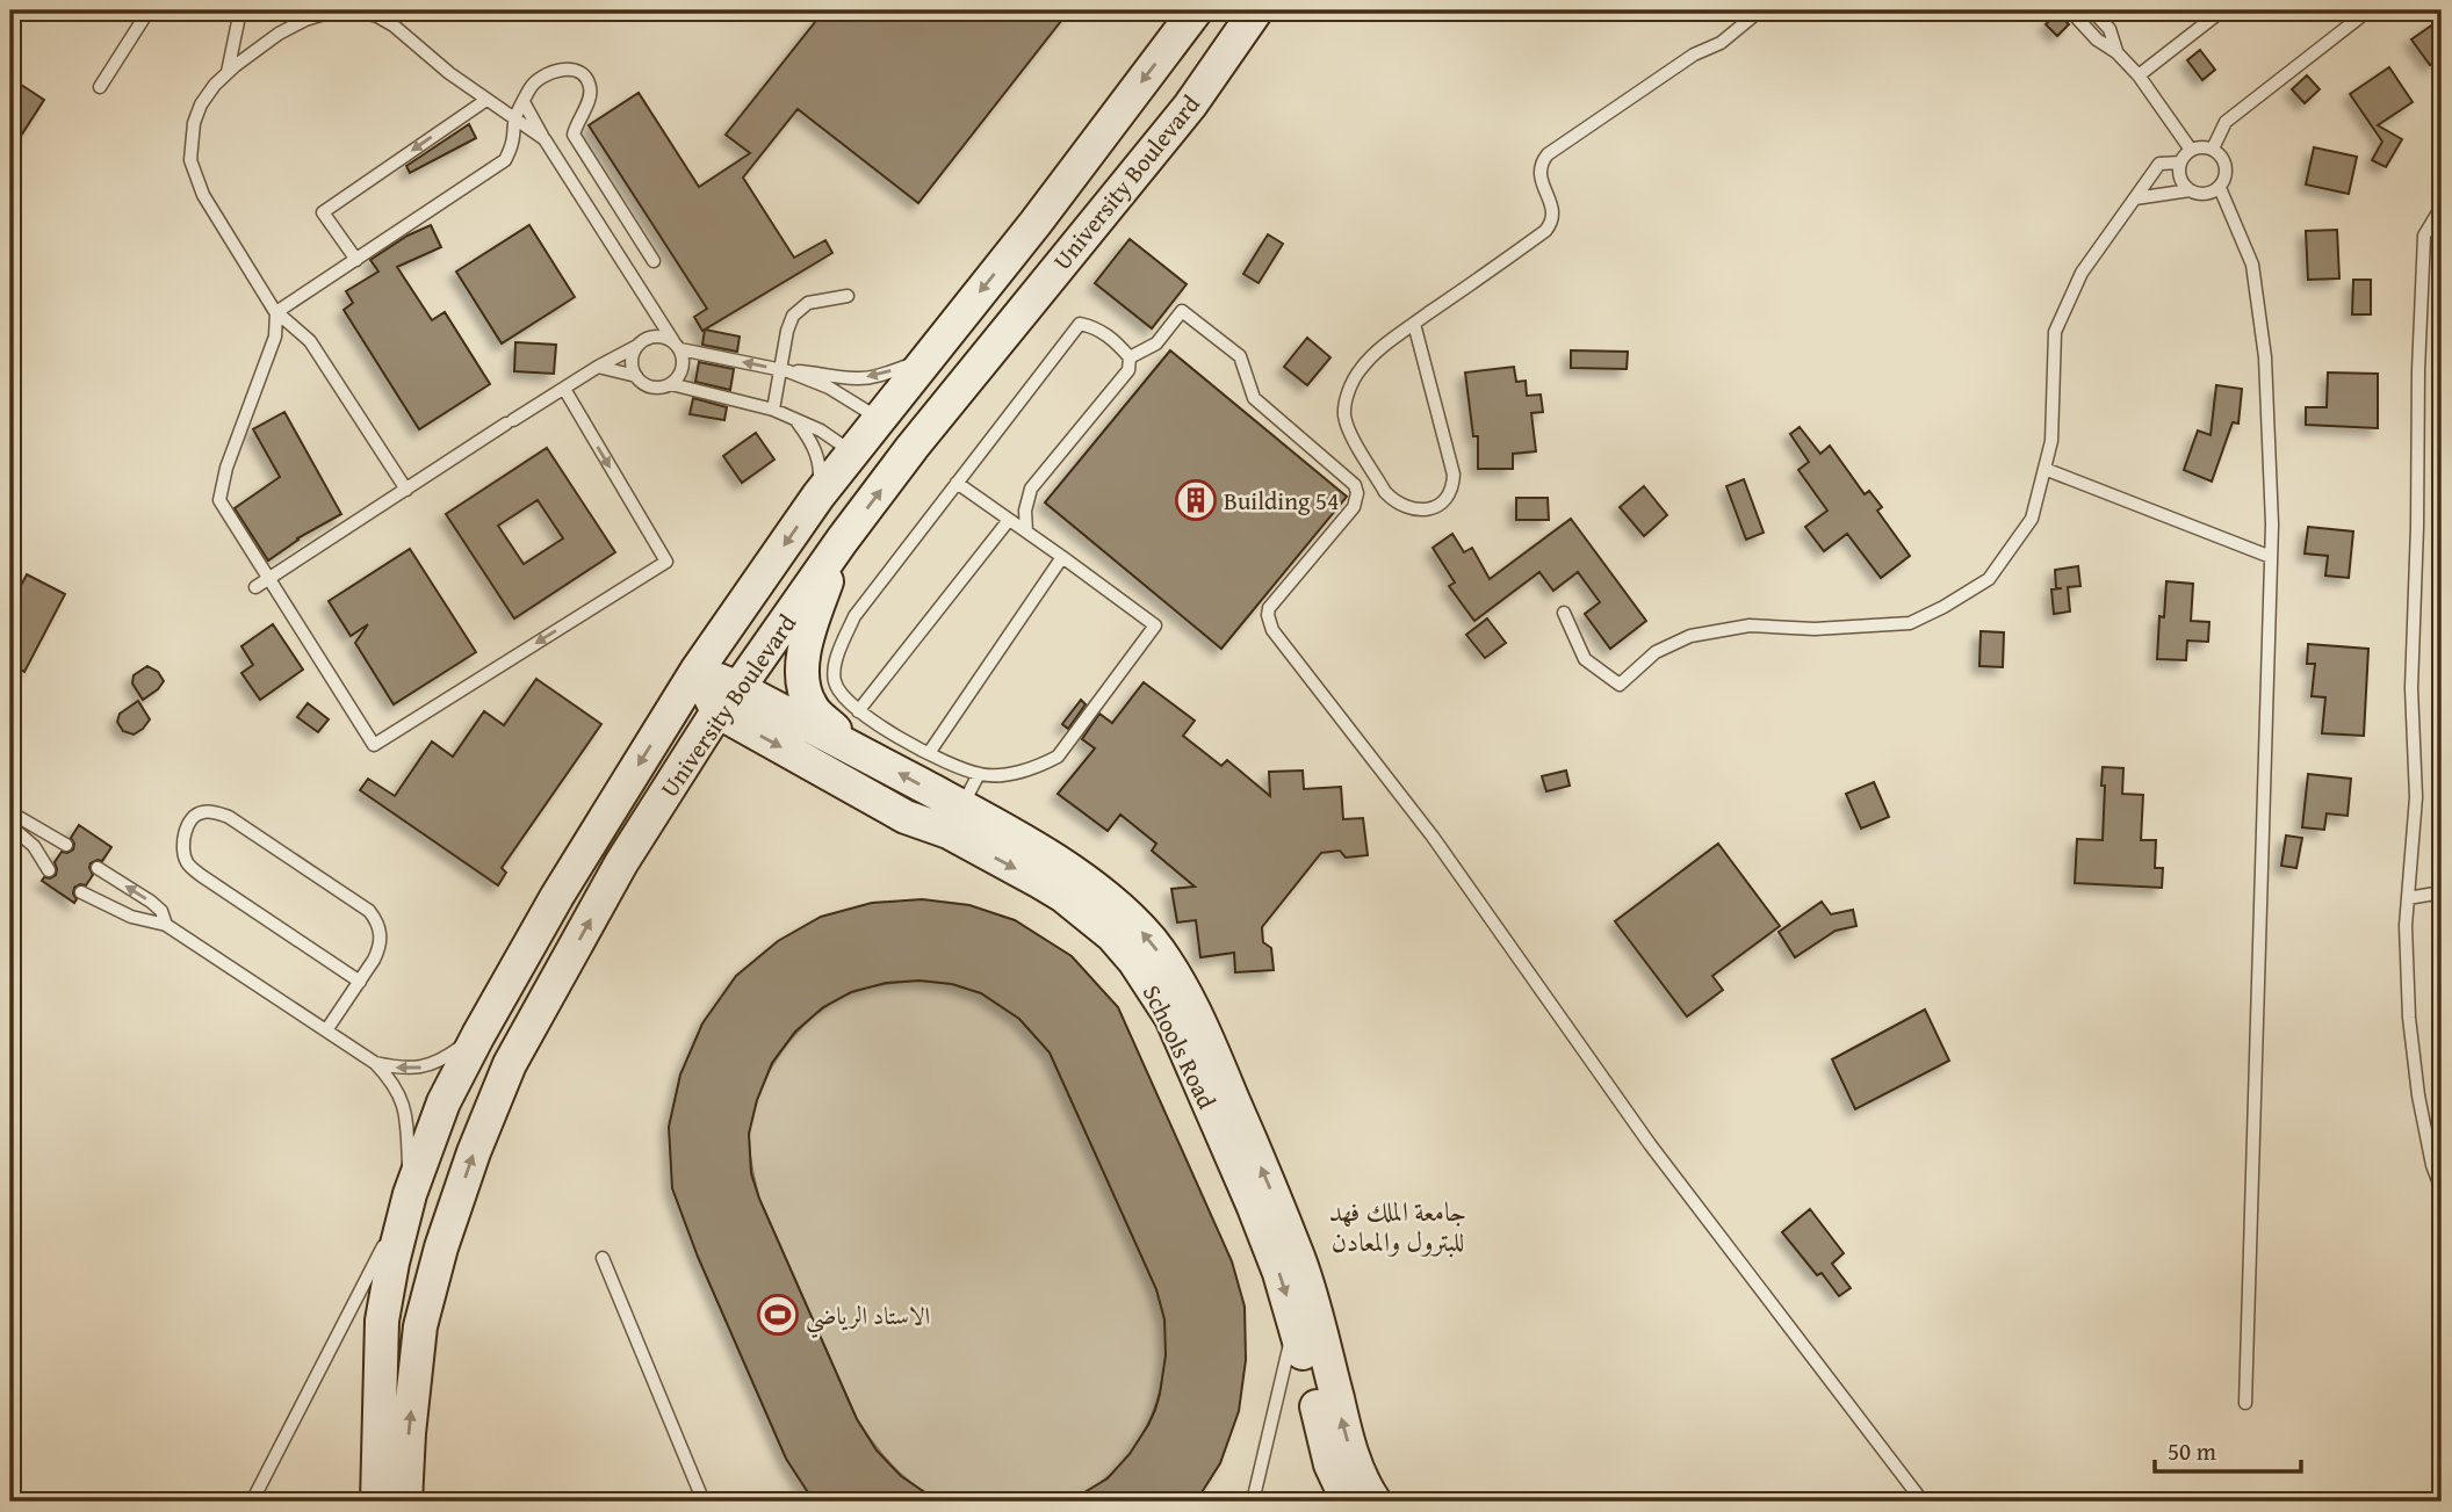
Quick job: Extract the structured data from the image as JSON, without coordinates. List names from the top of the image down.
{
  "streets": {
    "street": ["University Boulevard", "Schools Road"]
  },
  "crossings": [
    ["University Boulevard", "Schools Road"]
  ],
  "districts": ["جامعة الملك فهد للبترول والمعادن"],
  "places": {
    "building": ["Building 54"],
    "sports": ["الاستاد الرياضي"]
  },
  "scale_bar": "50 m"
}
